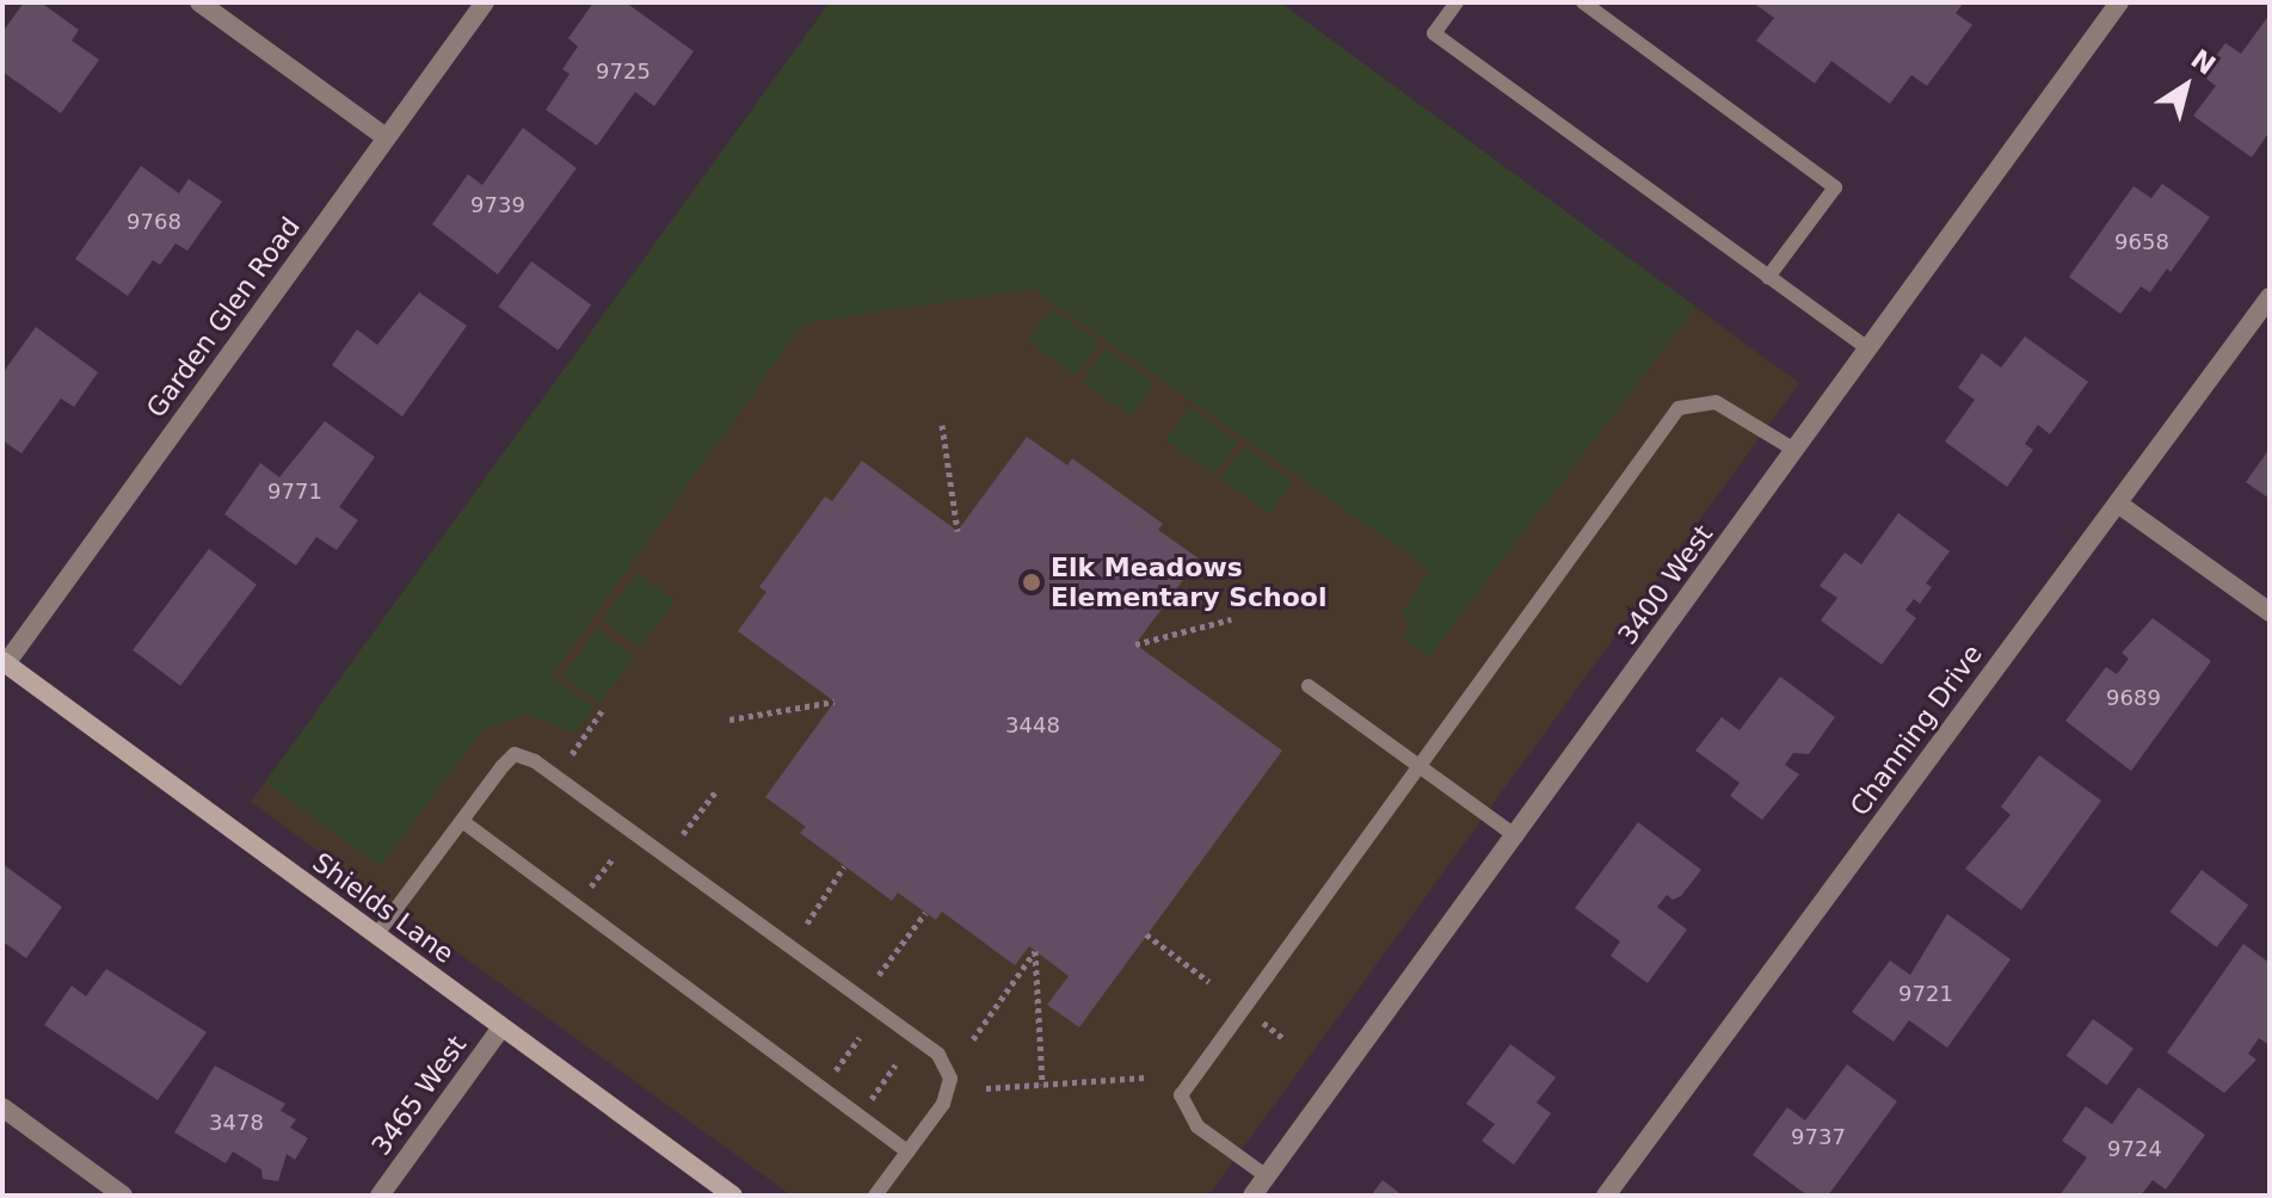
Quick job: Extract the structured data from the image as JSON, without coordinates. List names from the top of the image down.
{
  "streets": {
    "main road": ["Shields Lane"],
    "street": [
      "Garden Glen Road",
      "3400 West",
      "Channing Drive",
      "3465 West"
    ]
  },
  "crossings": [
    ["Garden Glen Road", "Shields Lane"],
    ["Shields Lane", "3465 West"]
  ],
  "places": ["Elk Meadows Elementary School"],
  "house_numbers": [
    "9725",
    "9739",
    "9768",
    "9658",
    "9771",
    "9689",
    "3448",
    "9721",
    "3478",
    "9737",
    "9724"
  ],
  "north": "top right"
}
